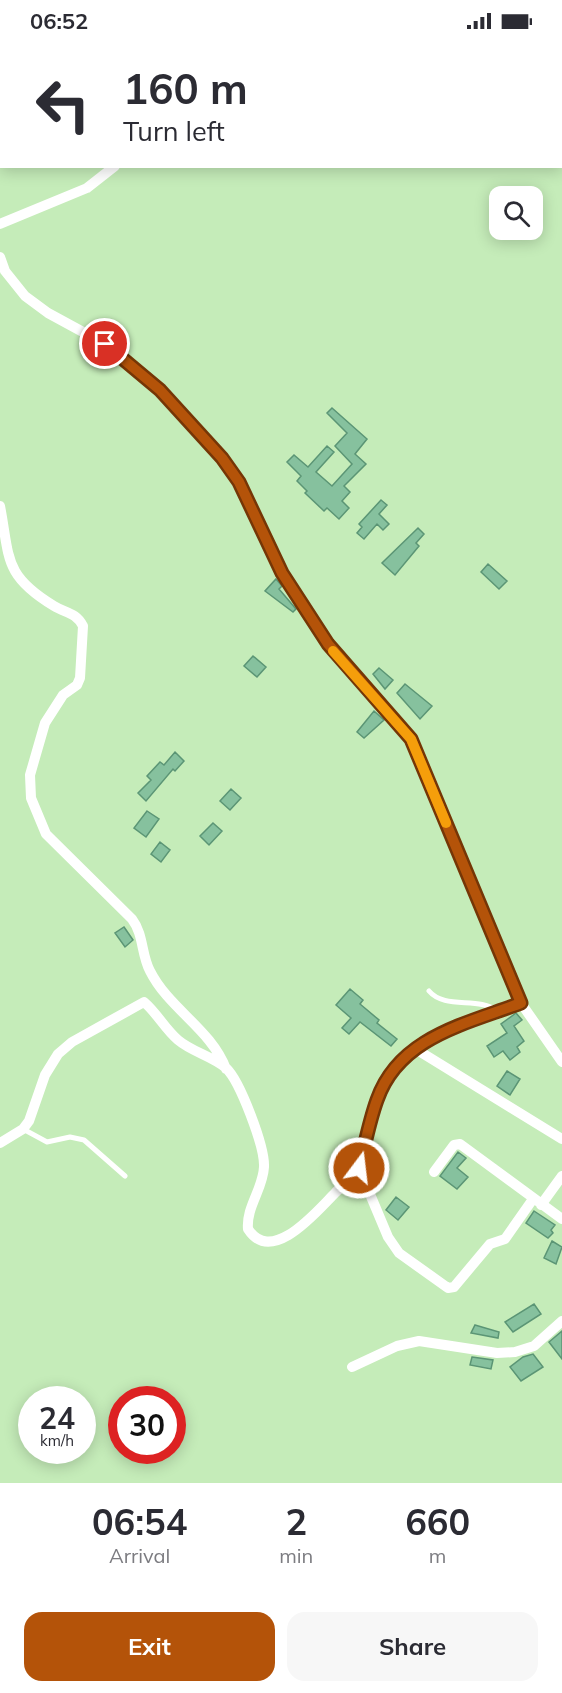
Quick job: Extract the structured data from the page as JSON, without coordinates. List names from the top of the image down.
{
  "page": {
    "status": "06:52",
    "turn": ["160 m", "Turn left"],
    "speed": "24 km/h",
    "limit": "30",
    "eta": [
      "06:54",
      "Arrival",
      "2",
      "min",
      "660",
      "m"
    ],
    "buttons": ["Exit", "Share"]
  }
}
